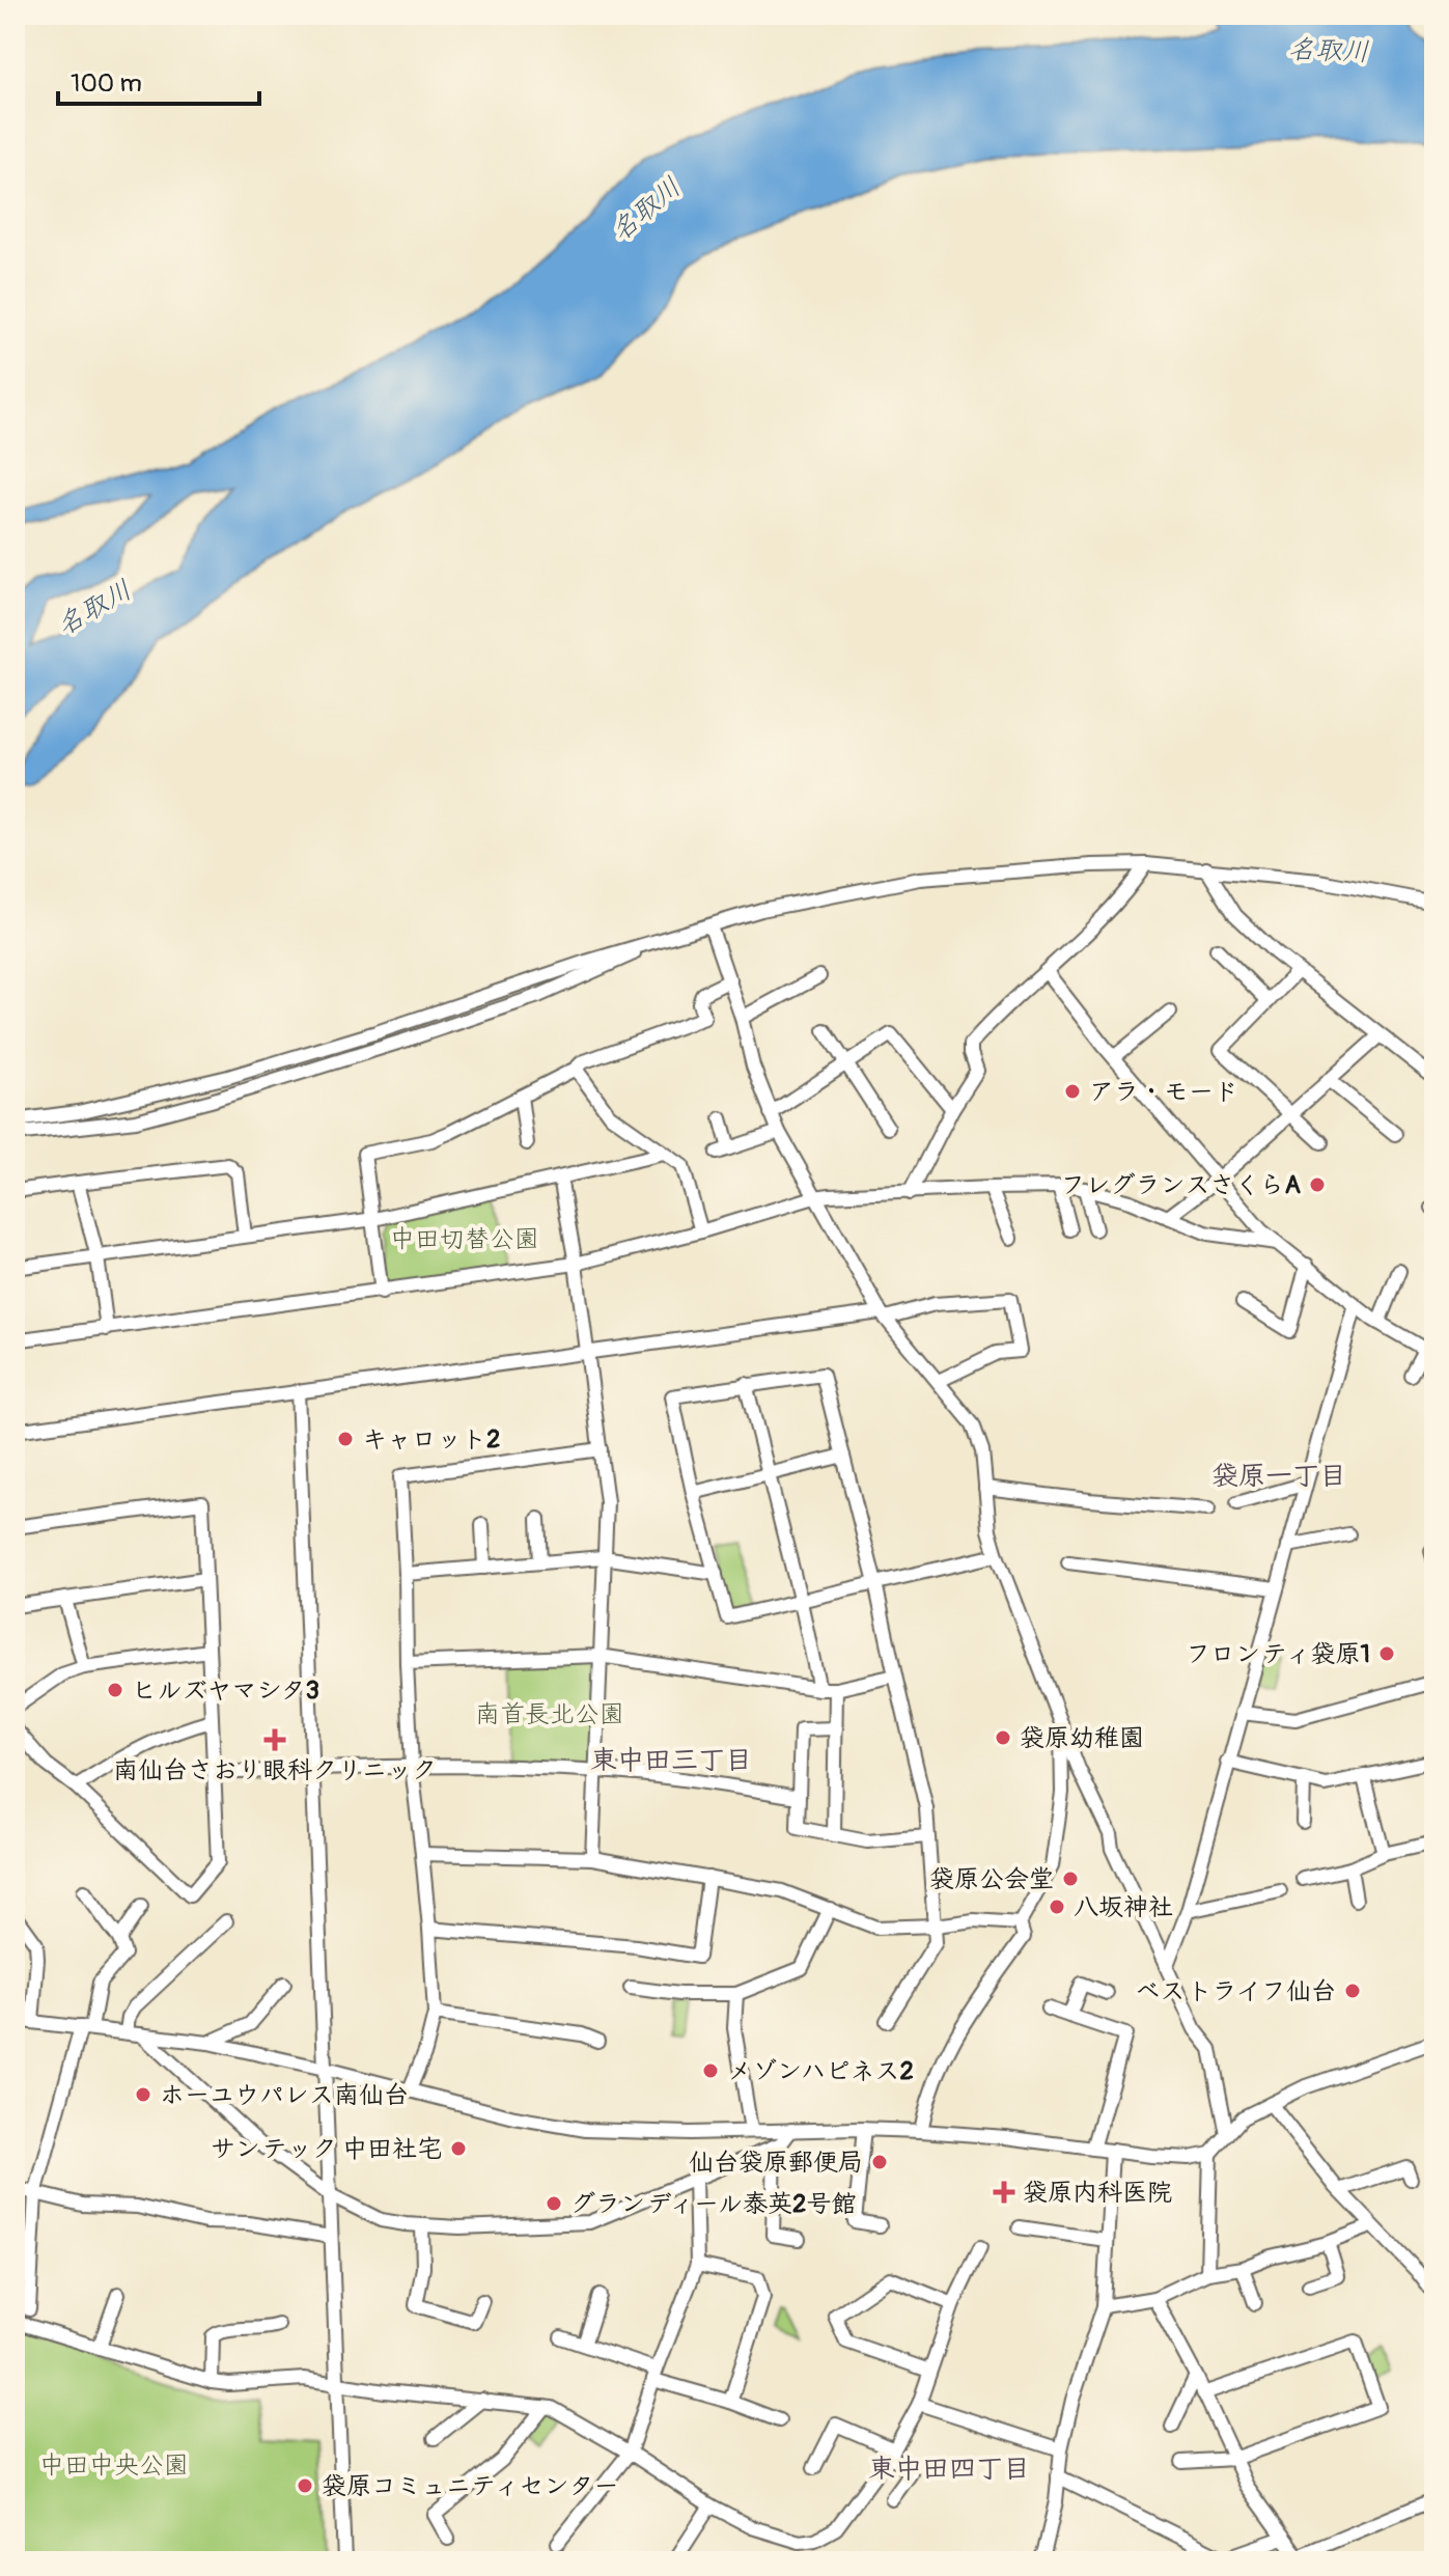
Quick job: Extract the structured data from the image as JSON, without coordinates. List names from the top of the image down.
{
  "districts": ["袋原一丁目", "東中田三丁目", "東中田四丁目"],
  "water": ["名取川"],
  "parks": ["中田切替公園", "南首長北公園", "中田中央公園"],
  "places": {
    "other": [
      "アラ・モード",
      "フレグランスさくらA",
      "キャロット2",
      "フロンティ袋原1",
      "ヒルズヤマシタ3",
      "袋原幼稚園",
      "袋原公会堂",
      "八坂神社",
      "ベストライフ仙台",
      "メゾンハピネス2",
      "ホーユウパレス南仙台",
      "サンテック 中田社宅",
      "仙台袋原郵便局",
      "グランディール泰英2号館",
      "袋原コミュニティセンター"
    ],
    "health": ["南仙台さおり眼科クリニック", "袋原内科医院"]
  },
  "scale_bar": "100 m"
}
